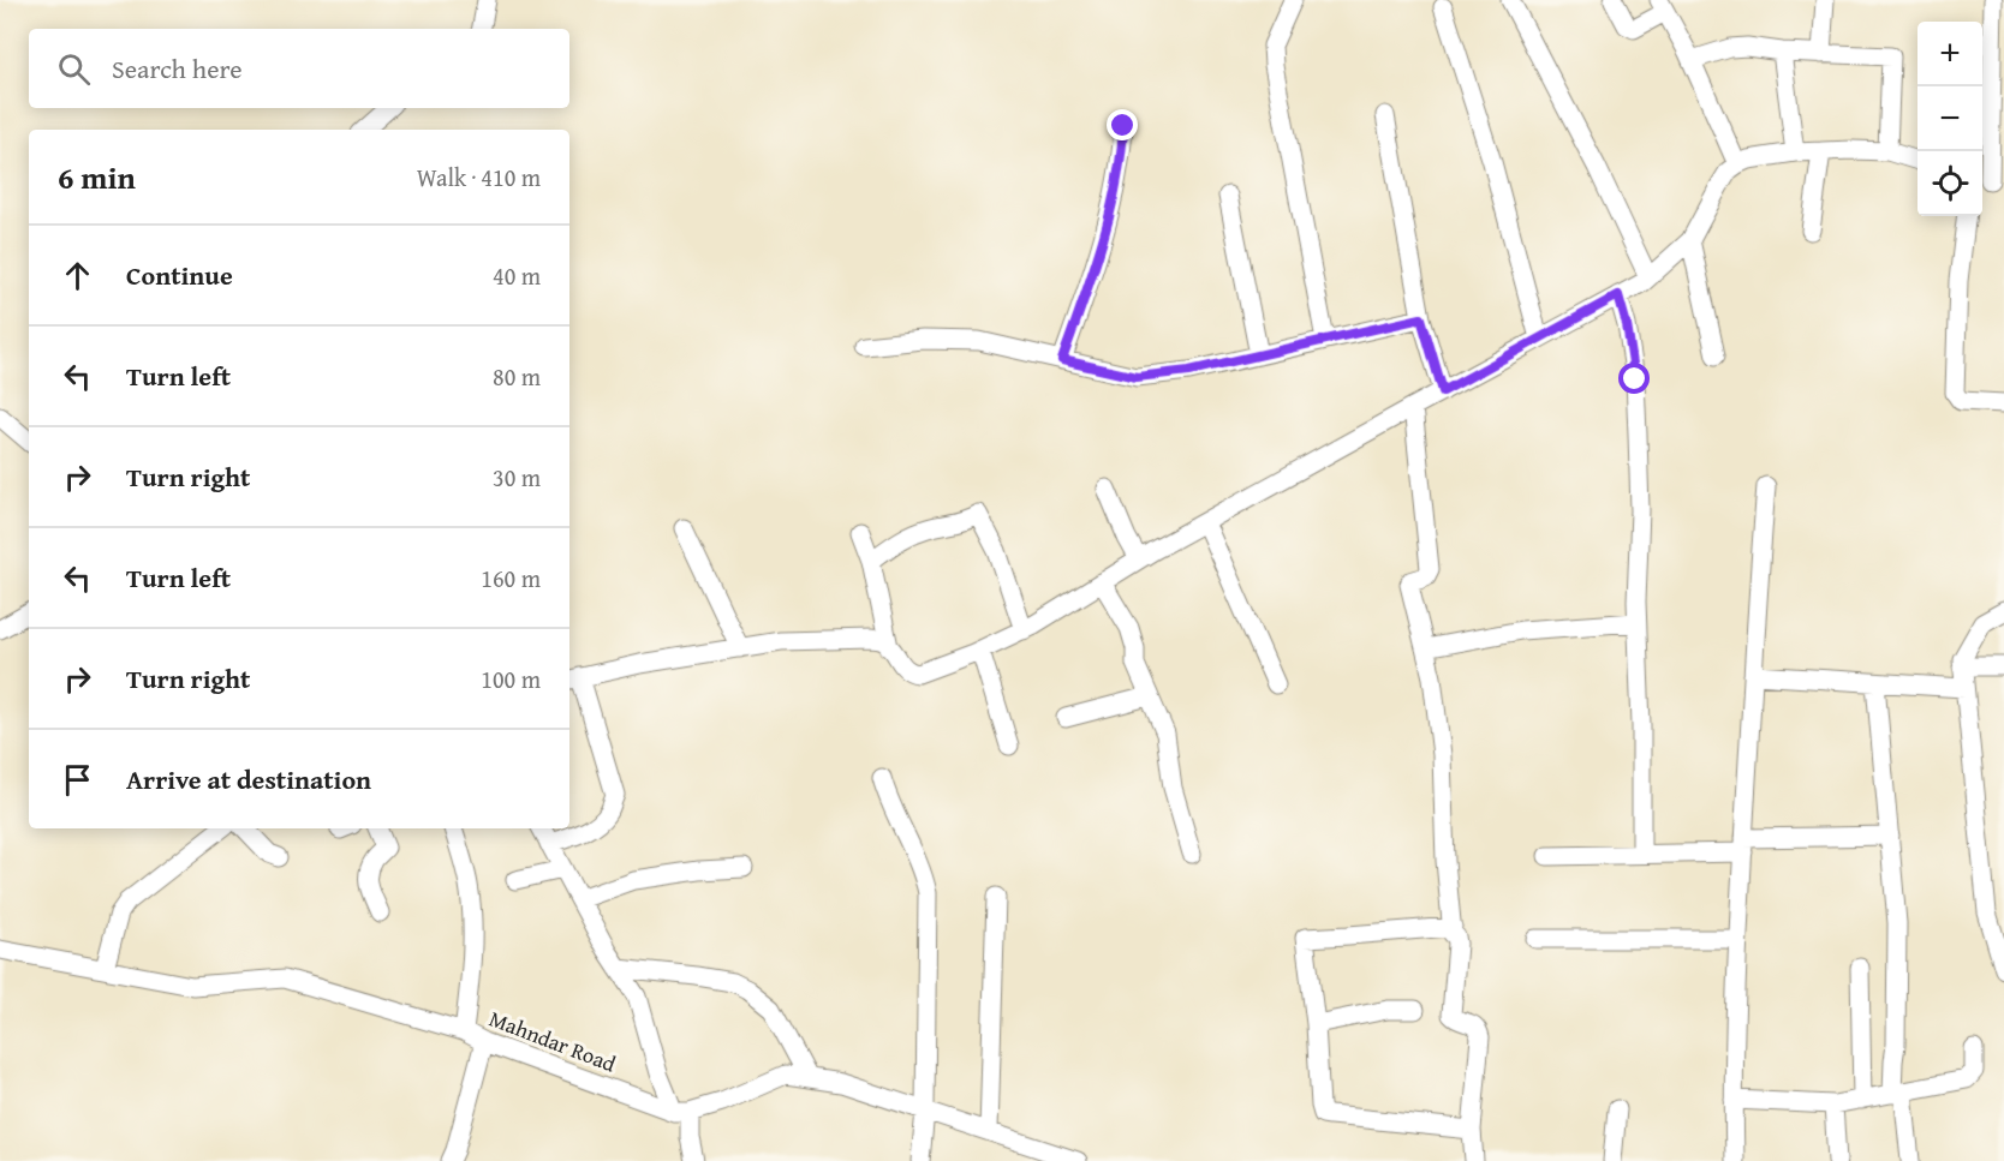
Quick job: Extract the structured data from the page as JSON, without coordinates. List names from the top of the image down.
{
  "streets": {
    "street": ["Mahndar Road"]
  },
  "page": {
    "map_buttons": ["+", "−"],
    "search": "Search here",
    "heading": ["6 min", "Walk · 410 m"],
    "list": [
      ["Continue", "40 m"],
      ["Turn left", "80 m"],
      ["Turn right", "30 m"],
      ["Turn left", "160 m"],
      ["Turn right", "100 m"],
      "Arrive at destination"
    ]
  }
}
